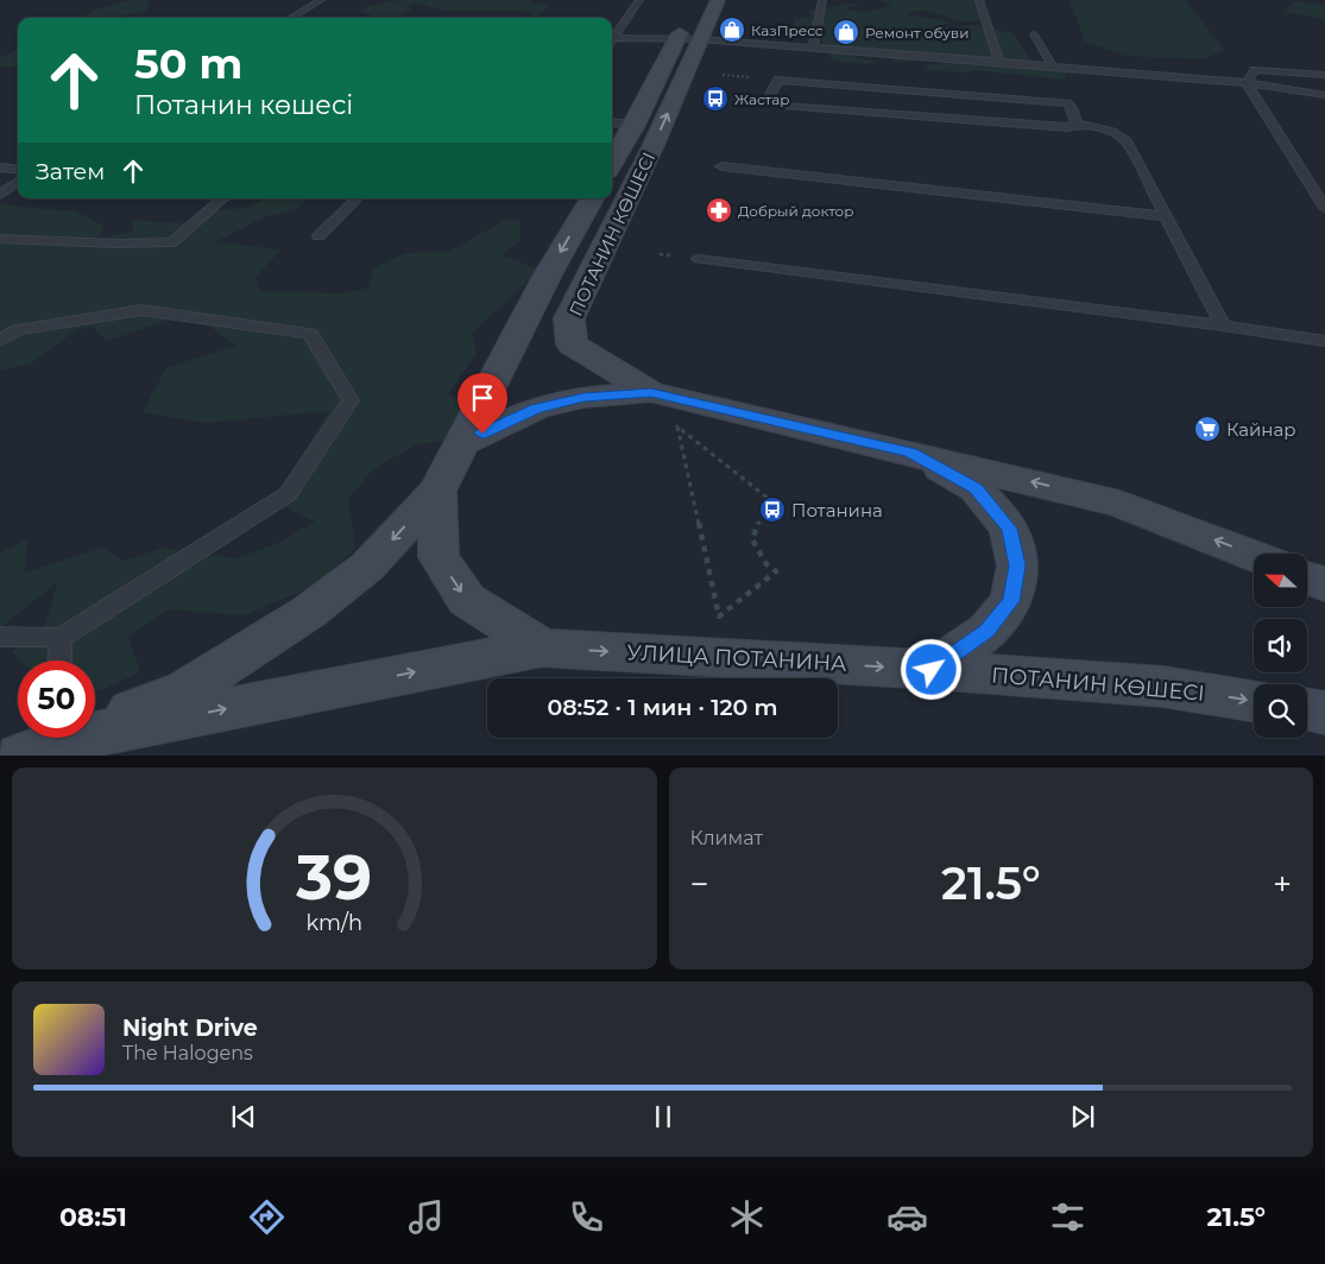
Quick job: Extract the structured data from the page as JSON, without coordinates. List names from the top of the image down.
{
  "streets": {
    "main road": ["ПОТАНИН КӨШЕСІ", "УЛИЦА ПОТАНИНА"]
  },
  "crossings": [
    ["ПОТАНИН КӨШЕСІ", "УЛИЦА ПОТАНИНА"]
  ],
  "one_way": ["УЛИЦА ПОТАНИНА"],
  "places": {
    "shop": ["КазПресс", "Ремонт обуви"],
    "bus stop": ["Жастар", "Потанина"],
    "pharmacy": ["Добрый доктор"],
    "supermarket": ["Кайнар"]
  },
  "north": "left",
  "page": {
    "turn": ["50 m", "Потанин көшесі"],
    "then": "Затем",
    "limit": "50",
    "trip": "08:52 · 1 мин · 120 m",
    "tile": "Климат",
    "heat": ["−", "21.5°", "+"],
    "song": ["Night Drive", "The Halogens"],
    "tabs": ["08:51", "21.5°"],
    "gauge": ["39", "km/h"]
  }
}
